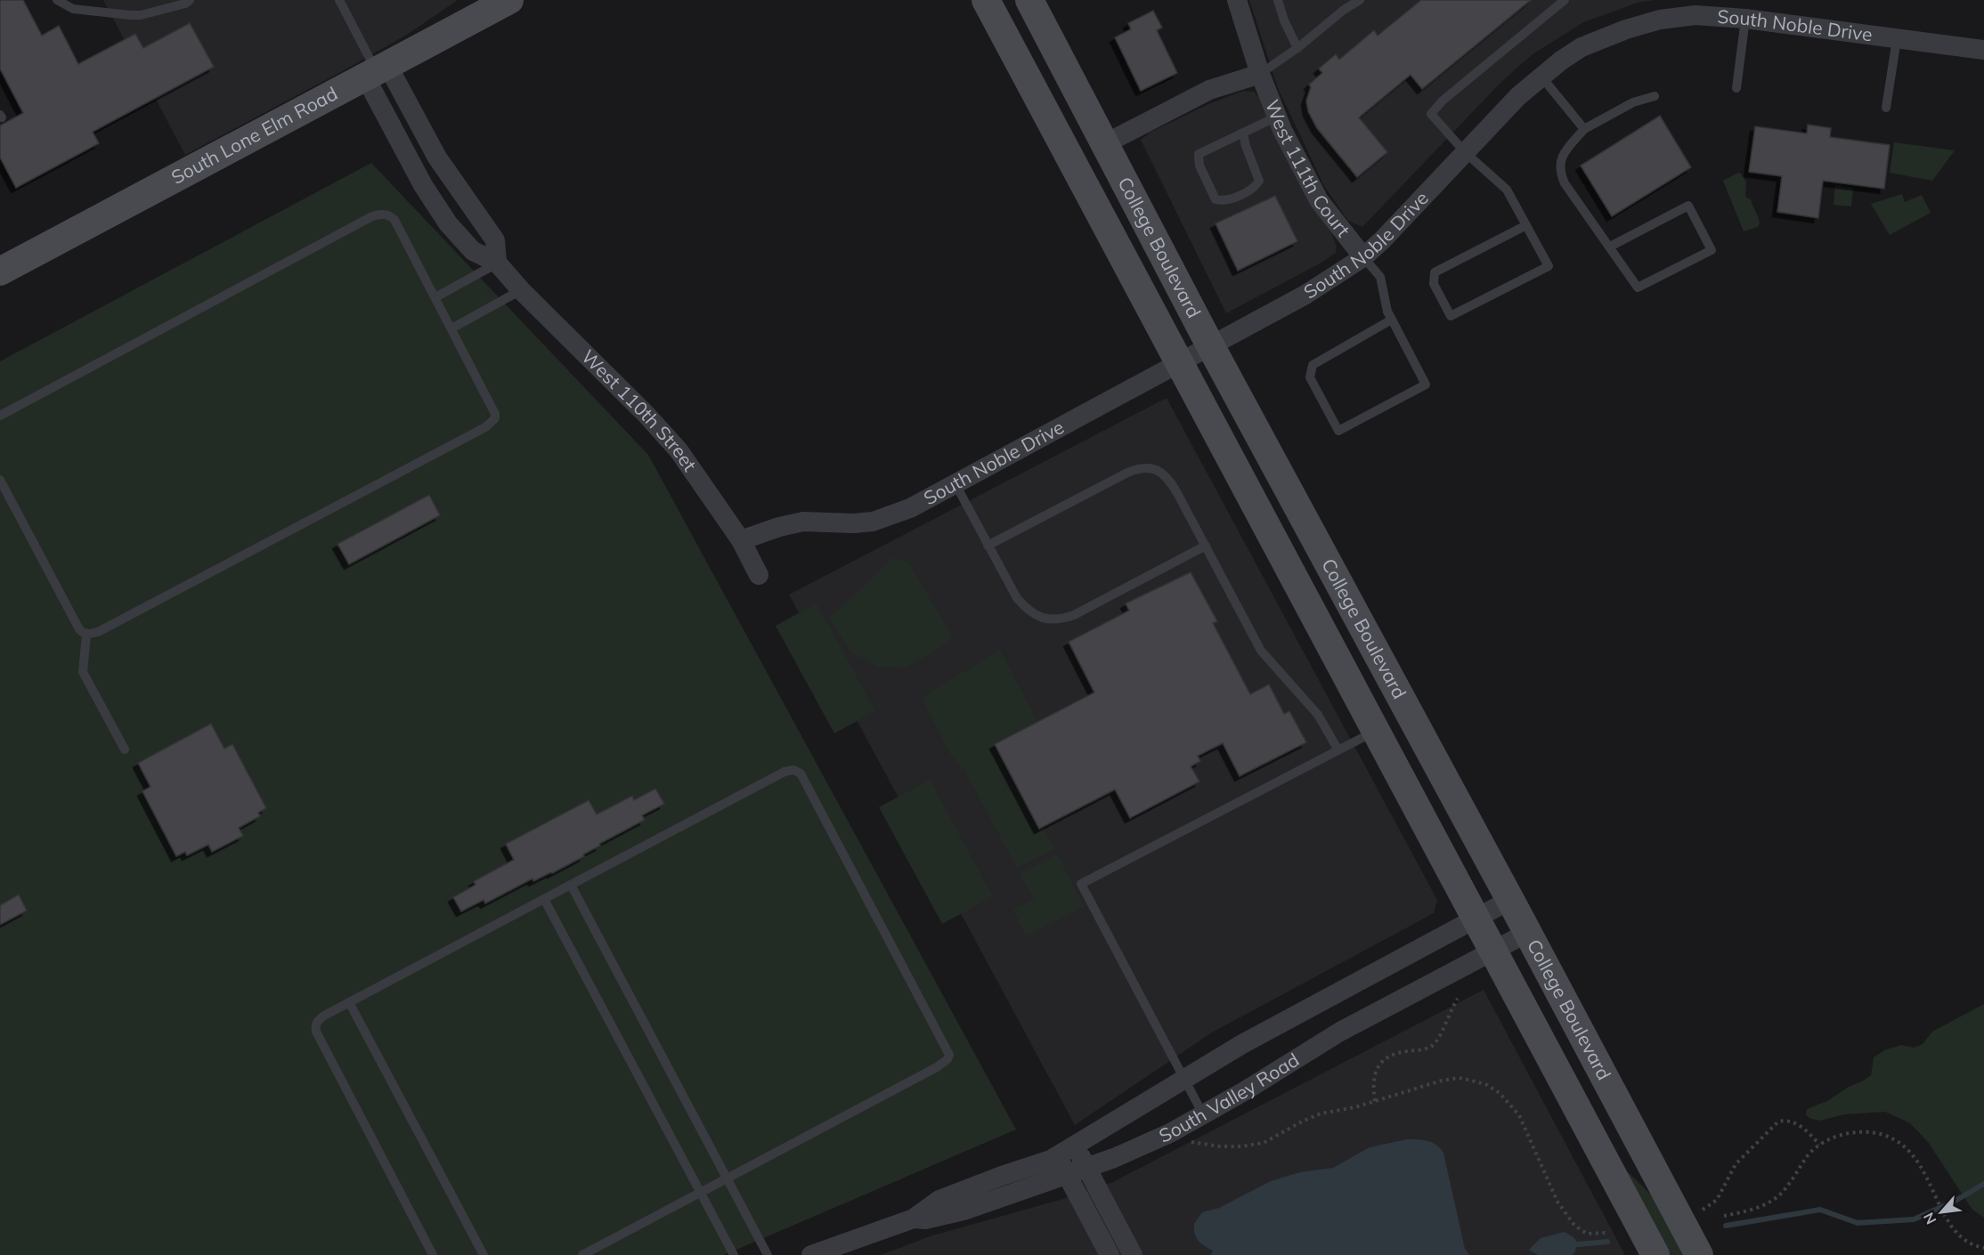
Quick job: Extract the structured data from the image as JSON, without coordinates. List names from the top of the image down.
{
  "streets": {
    "main road": ["South Lone Elm Road", "College Boulevard"],
    "street": [
      "South Noble Drive",
      "West 111th Court",
      "West 110th Street",
      "South Valley Road"
    ]
  },
  "crossings": [
    ["South Noble Drive", "West 111th Court"],
    ["South Noble Drive", "College Boulevard"],
    ["South Noble Drive", "West 110th Street"],
    ["South Lone Elm Road", "West 110th Street"],
    ["College Boulevard", "South Valley Road"]
  ],
  "north": "bottom left"
}
